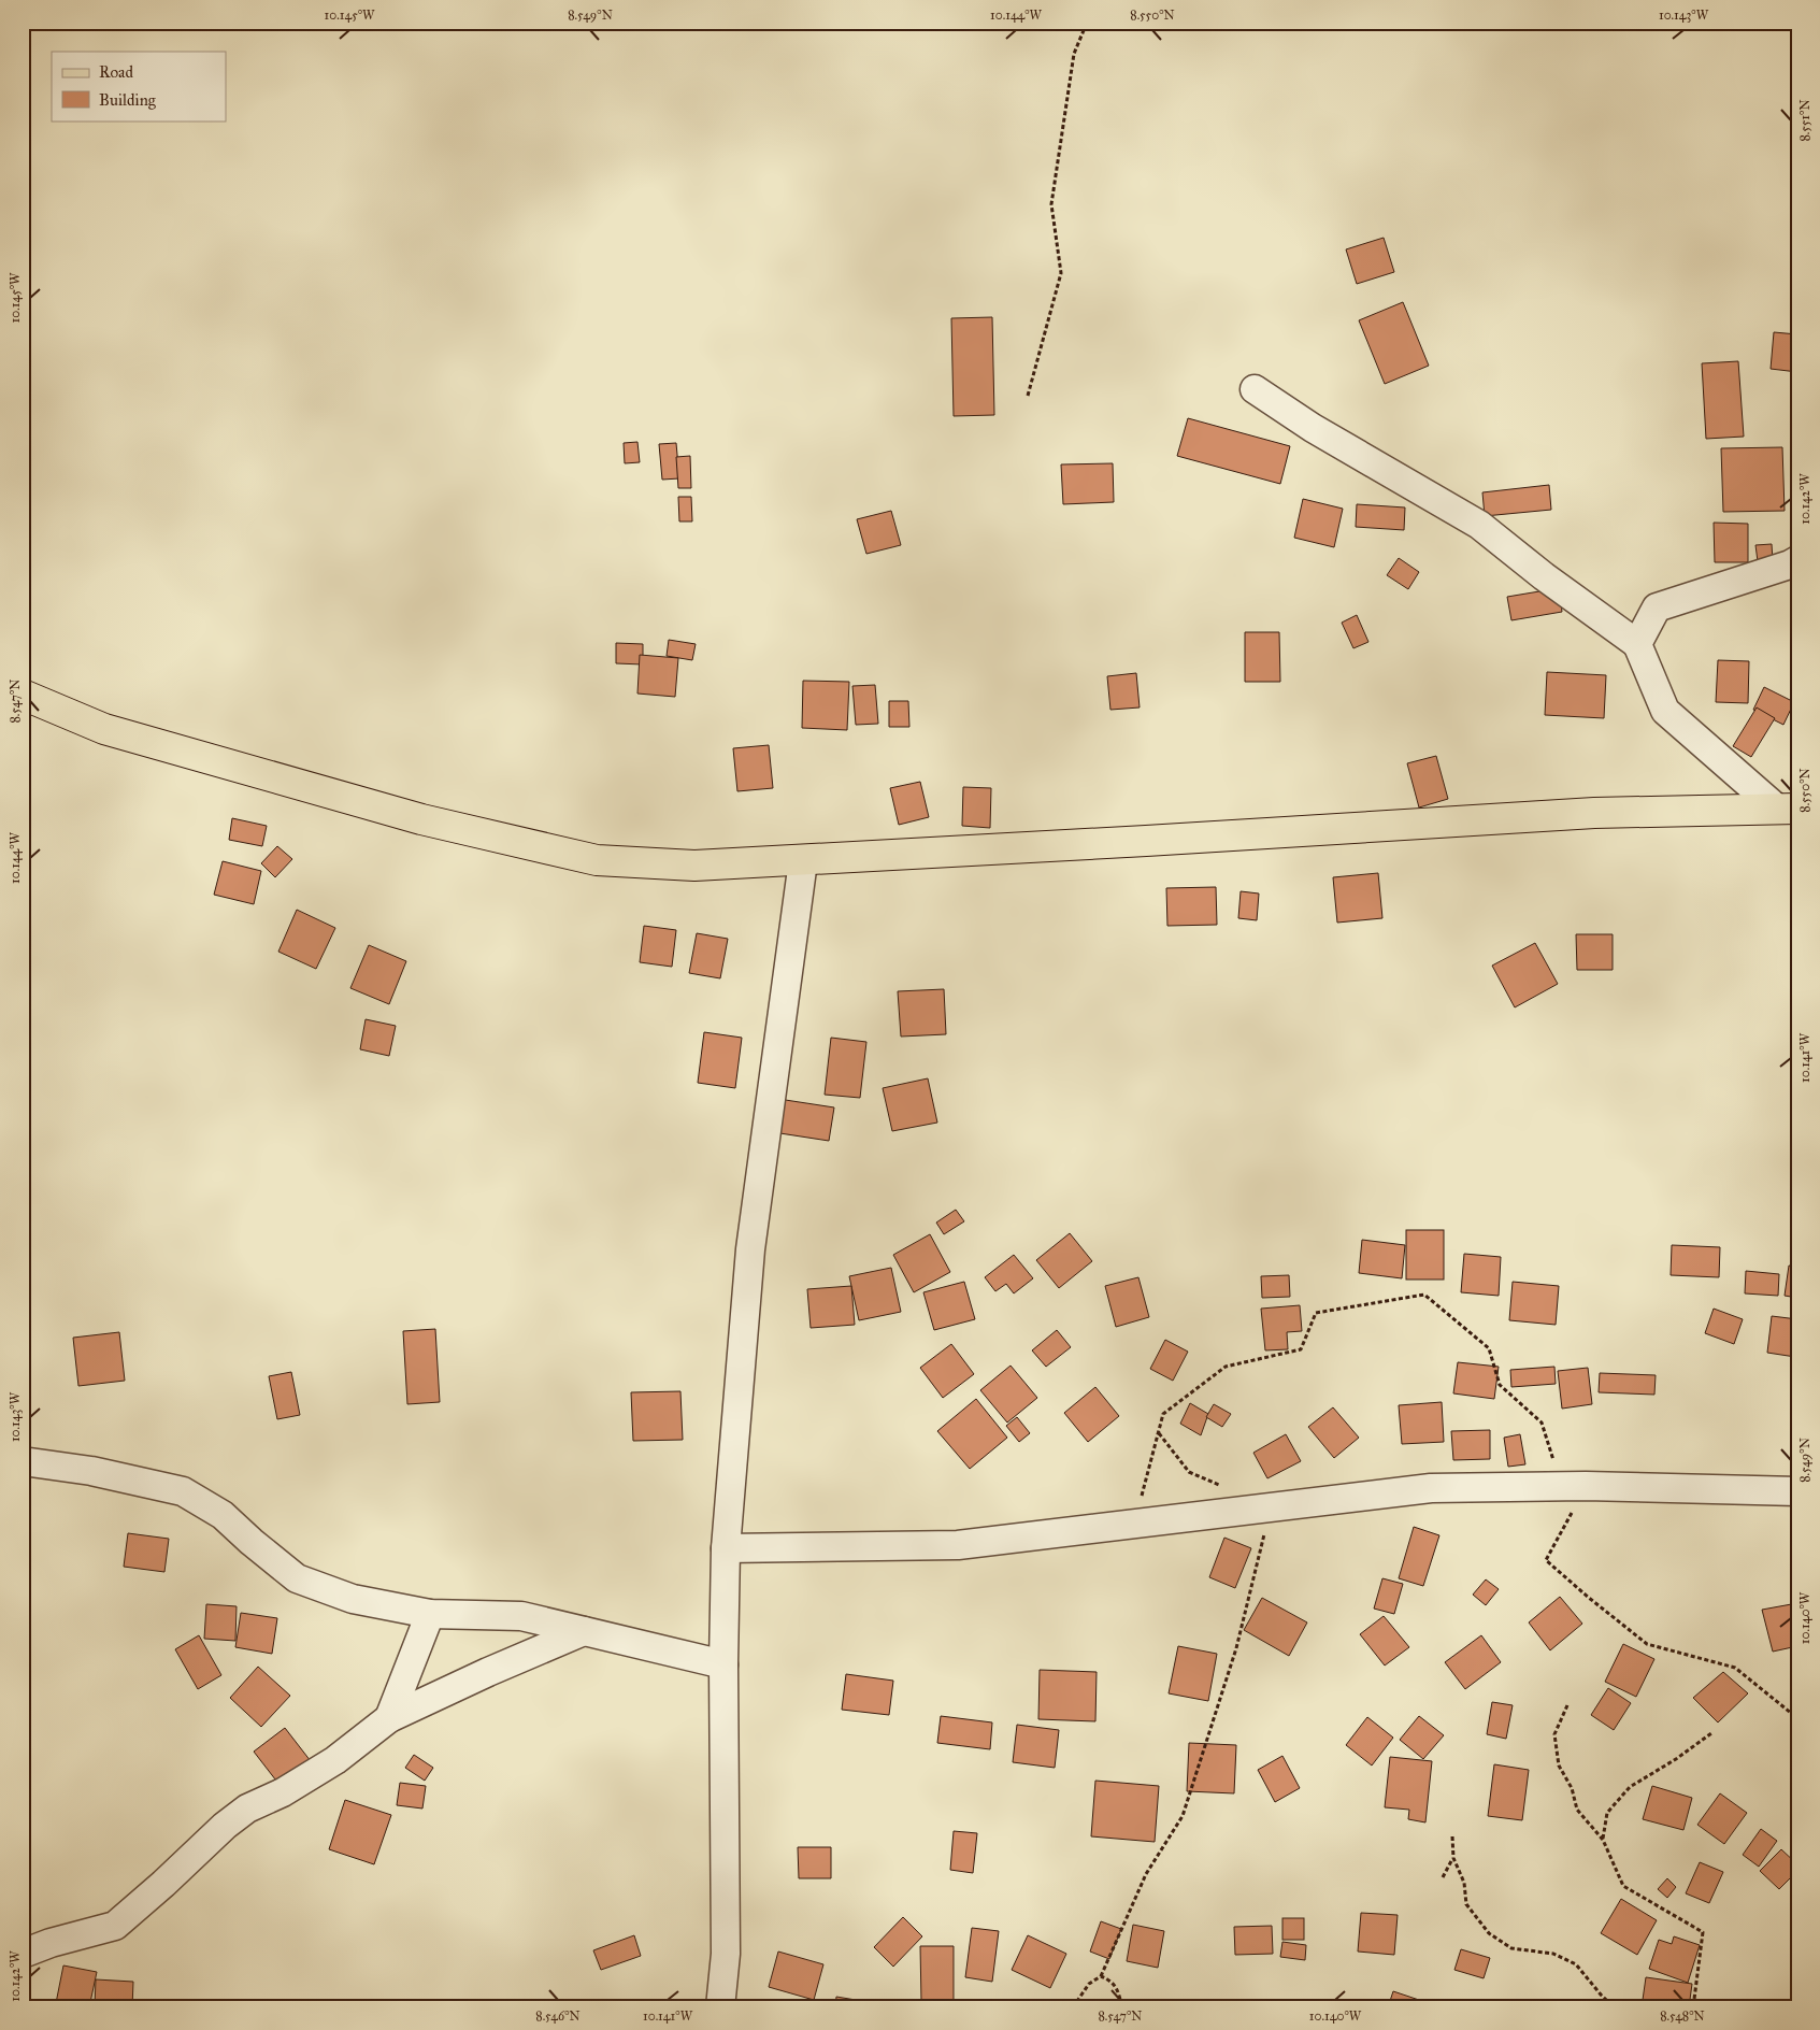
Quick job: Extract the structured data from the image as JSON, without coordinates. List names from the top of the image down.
{
  "legend": ["Road", "Building"],
  "coordinates": [
    "10.145°W",
    "8.549°N",
    "10.144°W",
    "8.550°N",
    "10.143°W",
    "8.551°N",
    "10.142°W",
    "8.547°N",
    "10.141°W",
    "10.140°W",
    "8.546°N",
    "8.548°N"
  ]
}
